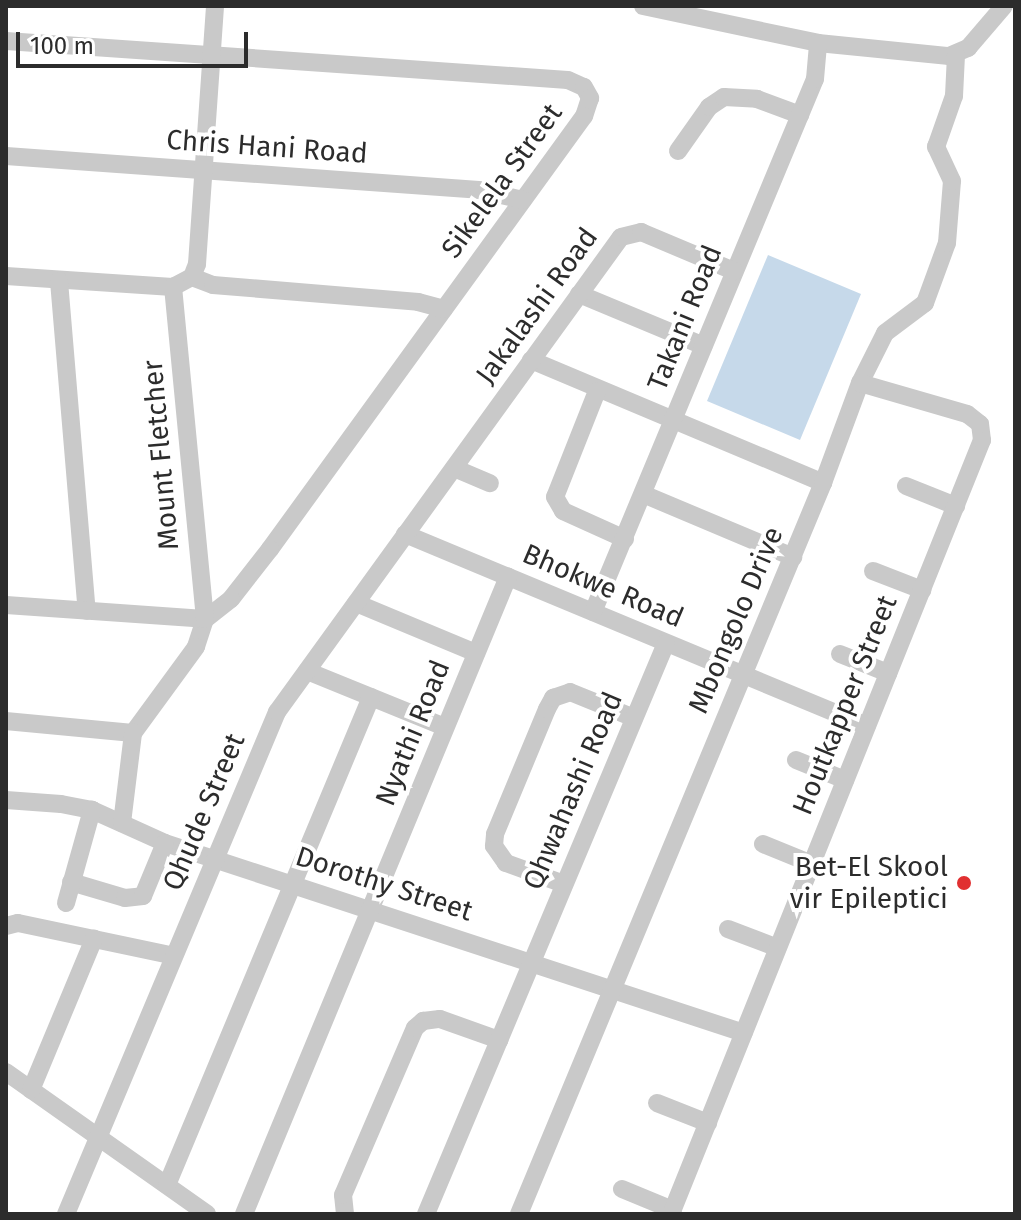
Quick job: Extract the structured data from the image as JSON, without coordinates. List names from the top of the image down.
{
  "streets": {
    "street": [
      "Chris Hani Road",
      "Sikelela Street",
      "Jakalashi Road",
      "Takani Road",
      "Mount Fletcher",
      "Bhokwe Road",
      "Mbongolo Drive",
      "Houtkapper Street",
      "Nyathi Road",
      "Qhwahashi Road",
      "Qhude Street",
      "Dorothy Street"
    ]
  },
  "crossings": [
    ["Chris Hani Road", "Sikelela Street"],
    ["Sikelela Street", "Mount Fletcher"],
    ["Sikelela Street", "Dorothy Street"],
    ["Jakalashi Road", "Takani Road"],
    ["Jakalashi Road", "Bhokwe Road"],
    ["Jakalashi Road", "Qhude Street"],
    ["Takani Road", "Bhokwe Road"],
    ["Bhokwe Road", "Mbongolo Drive"],
    ["Bhokwe Road", "Houtkapper Street"],
    ["Bhokwe Road", "Nyathi Road"],
    ["Bhokwe Road", "Qhwahashi Road"],
    ["Bhokwe Road", "Qhude Street"],
    ["Mbongolo Drive", "Houtkapper Street"],
    ["Mbongolo Drive", "Dorothy Street"],
    ["Houtkapper Street", "Dorothy Street"],
    ["Nyathi Road", "Dorothy Street"],
    ["Qhwahashi Road", "Dorothy Street"],
    ["Qhude Street", "Dorothy Street"]
  ],
  "places": ["Bet-El Skool vir Epileptici"],
  "scale_bar": "100 m"
}
